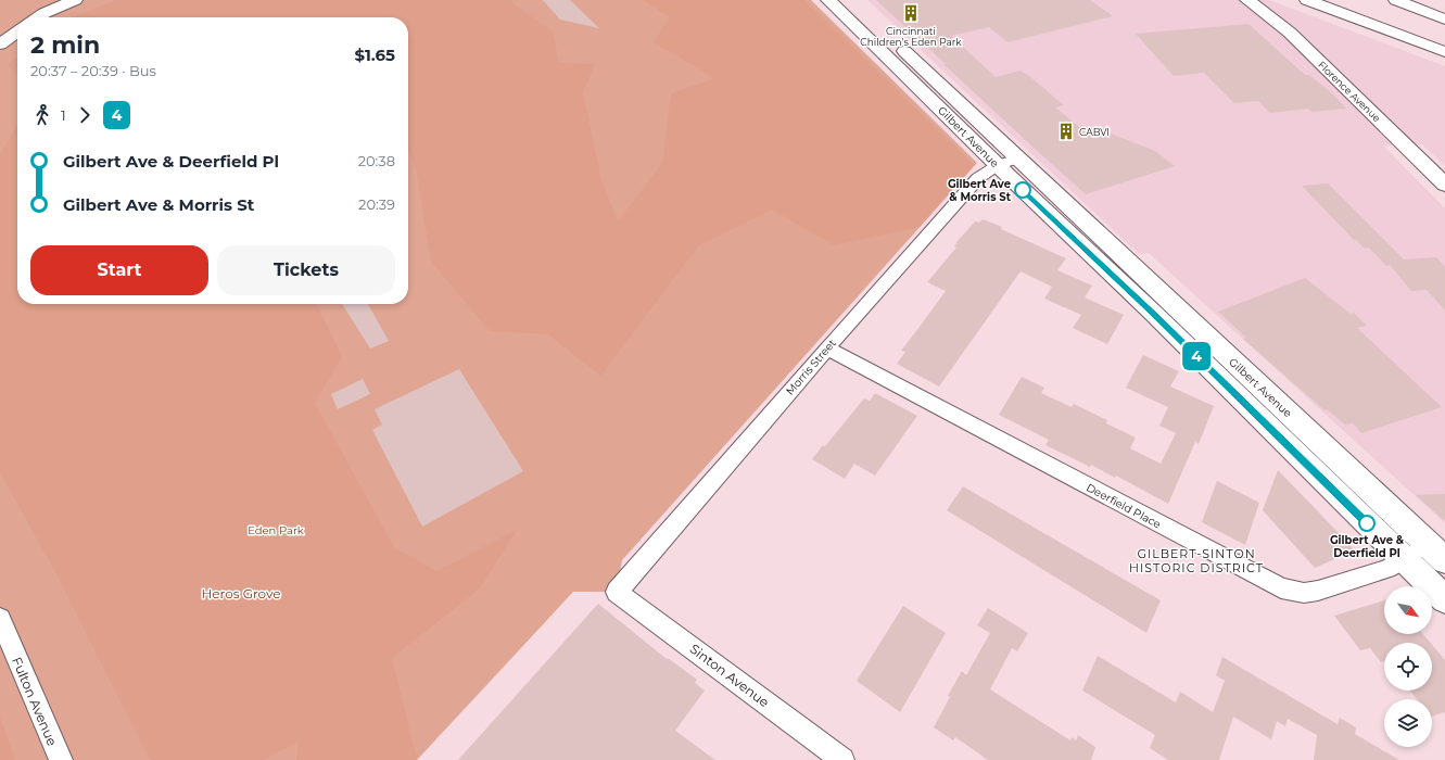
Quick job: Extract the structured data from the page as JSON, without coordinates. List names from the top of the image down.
{
  "streets": {
    "main road": ["Florence Avenue", "Gilbert Avenue"],
    "street": [
      "Morris Street",
      "Deerfield Place",
      "Sinton Avenue",
      "Fulton Avenue"
    ]
  },
  "crossings": [
    ["Gilbert Avenue", "Morris Street"],
    ["Gilbert Avenue", "Deerfield Place"],
    ["Morris Street", "Deerfield Place"],
    ["Morris Street", "Sinton Avenue"]
  ],
  "districts": ["GILBERT-SINTON HISTORIC DISTRICT"],
  "parks": ["Eden Park", "Heros Grove"],
  "places": {
    "building": ["Cincinnati Children's Eden Park", "CABVI"],
    "other": ["Gilbert Ave & Morris St", "Gilbert Ave & Deerfield Pl"]
  },
  "lines": ["bus line 4"],
  "north": "bottom right",
  "page": {
    "on_map": "4",
    "heading": ["2 min", "20:37 – 20:39 · Bus", "$1.65"],
    "legs": ["1", "4"],
    "list": [
      {
        "name": "Gilbert Ave & Deerfield Pl",
        "value": "20:38"
      },
      {
        "name": "Gilbert Ave & Morris St",
        "value": "20:39"
      }
    ],
    "buttons": ["Start", "Tickets"]
  }
}
